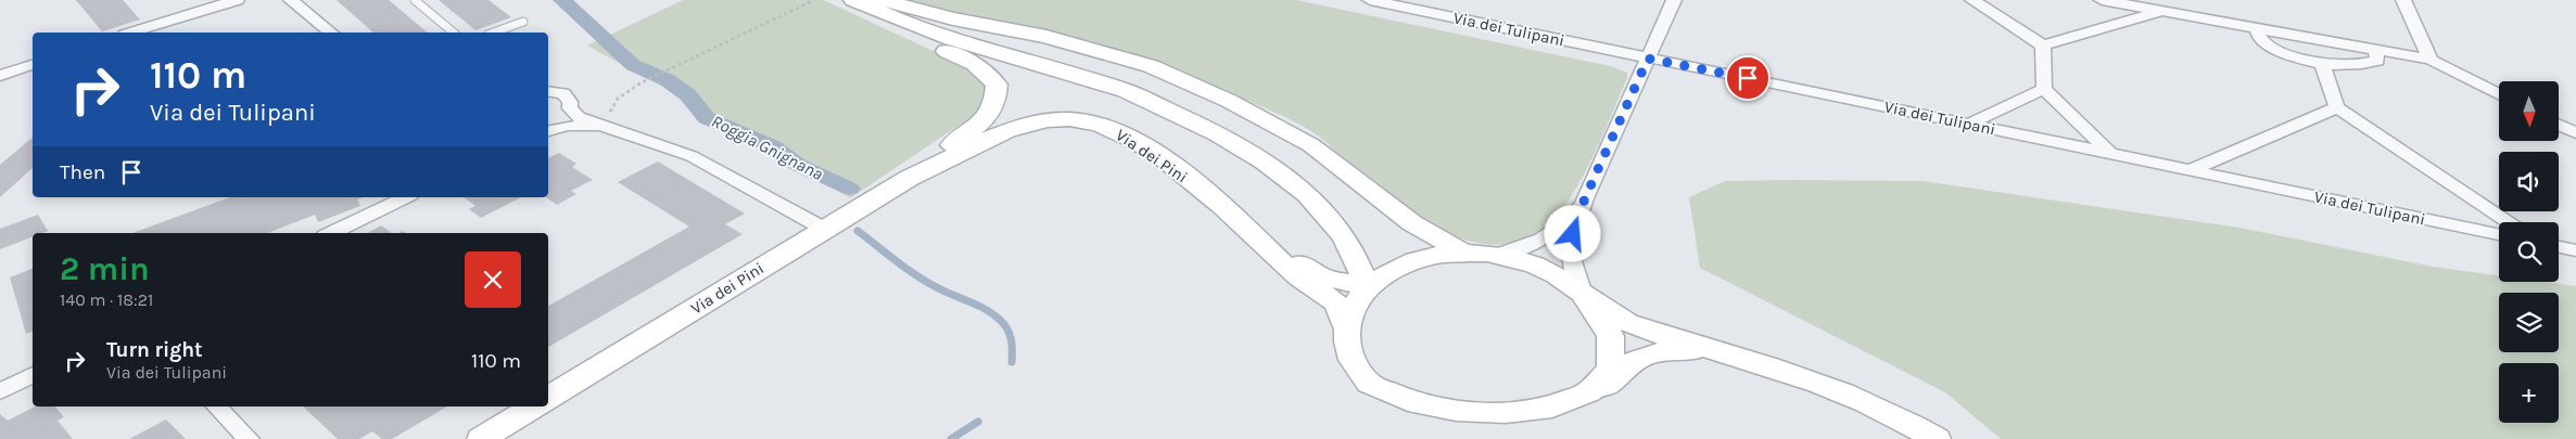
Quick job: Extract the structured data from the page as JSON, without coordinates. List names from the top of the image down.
{
  "streets": {
    "street": ["Via dei Tulipani", "Via dei Pini"]
  },
  "water": ["Roggia Gnignana"],
  "north": "bottom",
  "page": {
    "turn": ["110 m", "Via dei Tulipani"],
    "map_buttons": "+",
    "then": "Then",
    "heading": ["2 min", "140 m · 18:21"],
    "list": [
      {
        "name": "Turn right",
        "note": "Via dei Tulipani",
        "value": "110 m"
      }
    ]
  }
}
